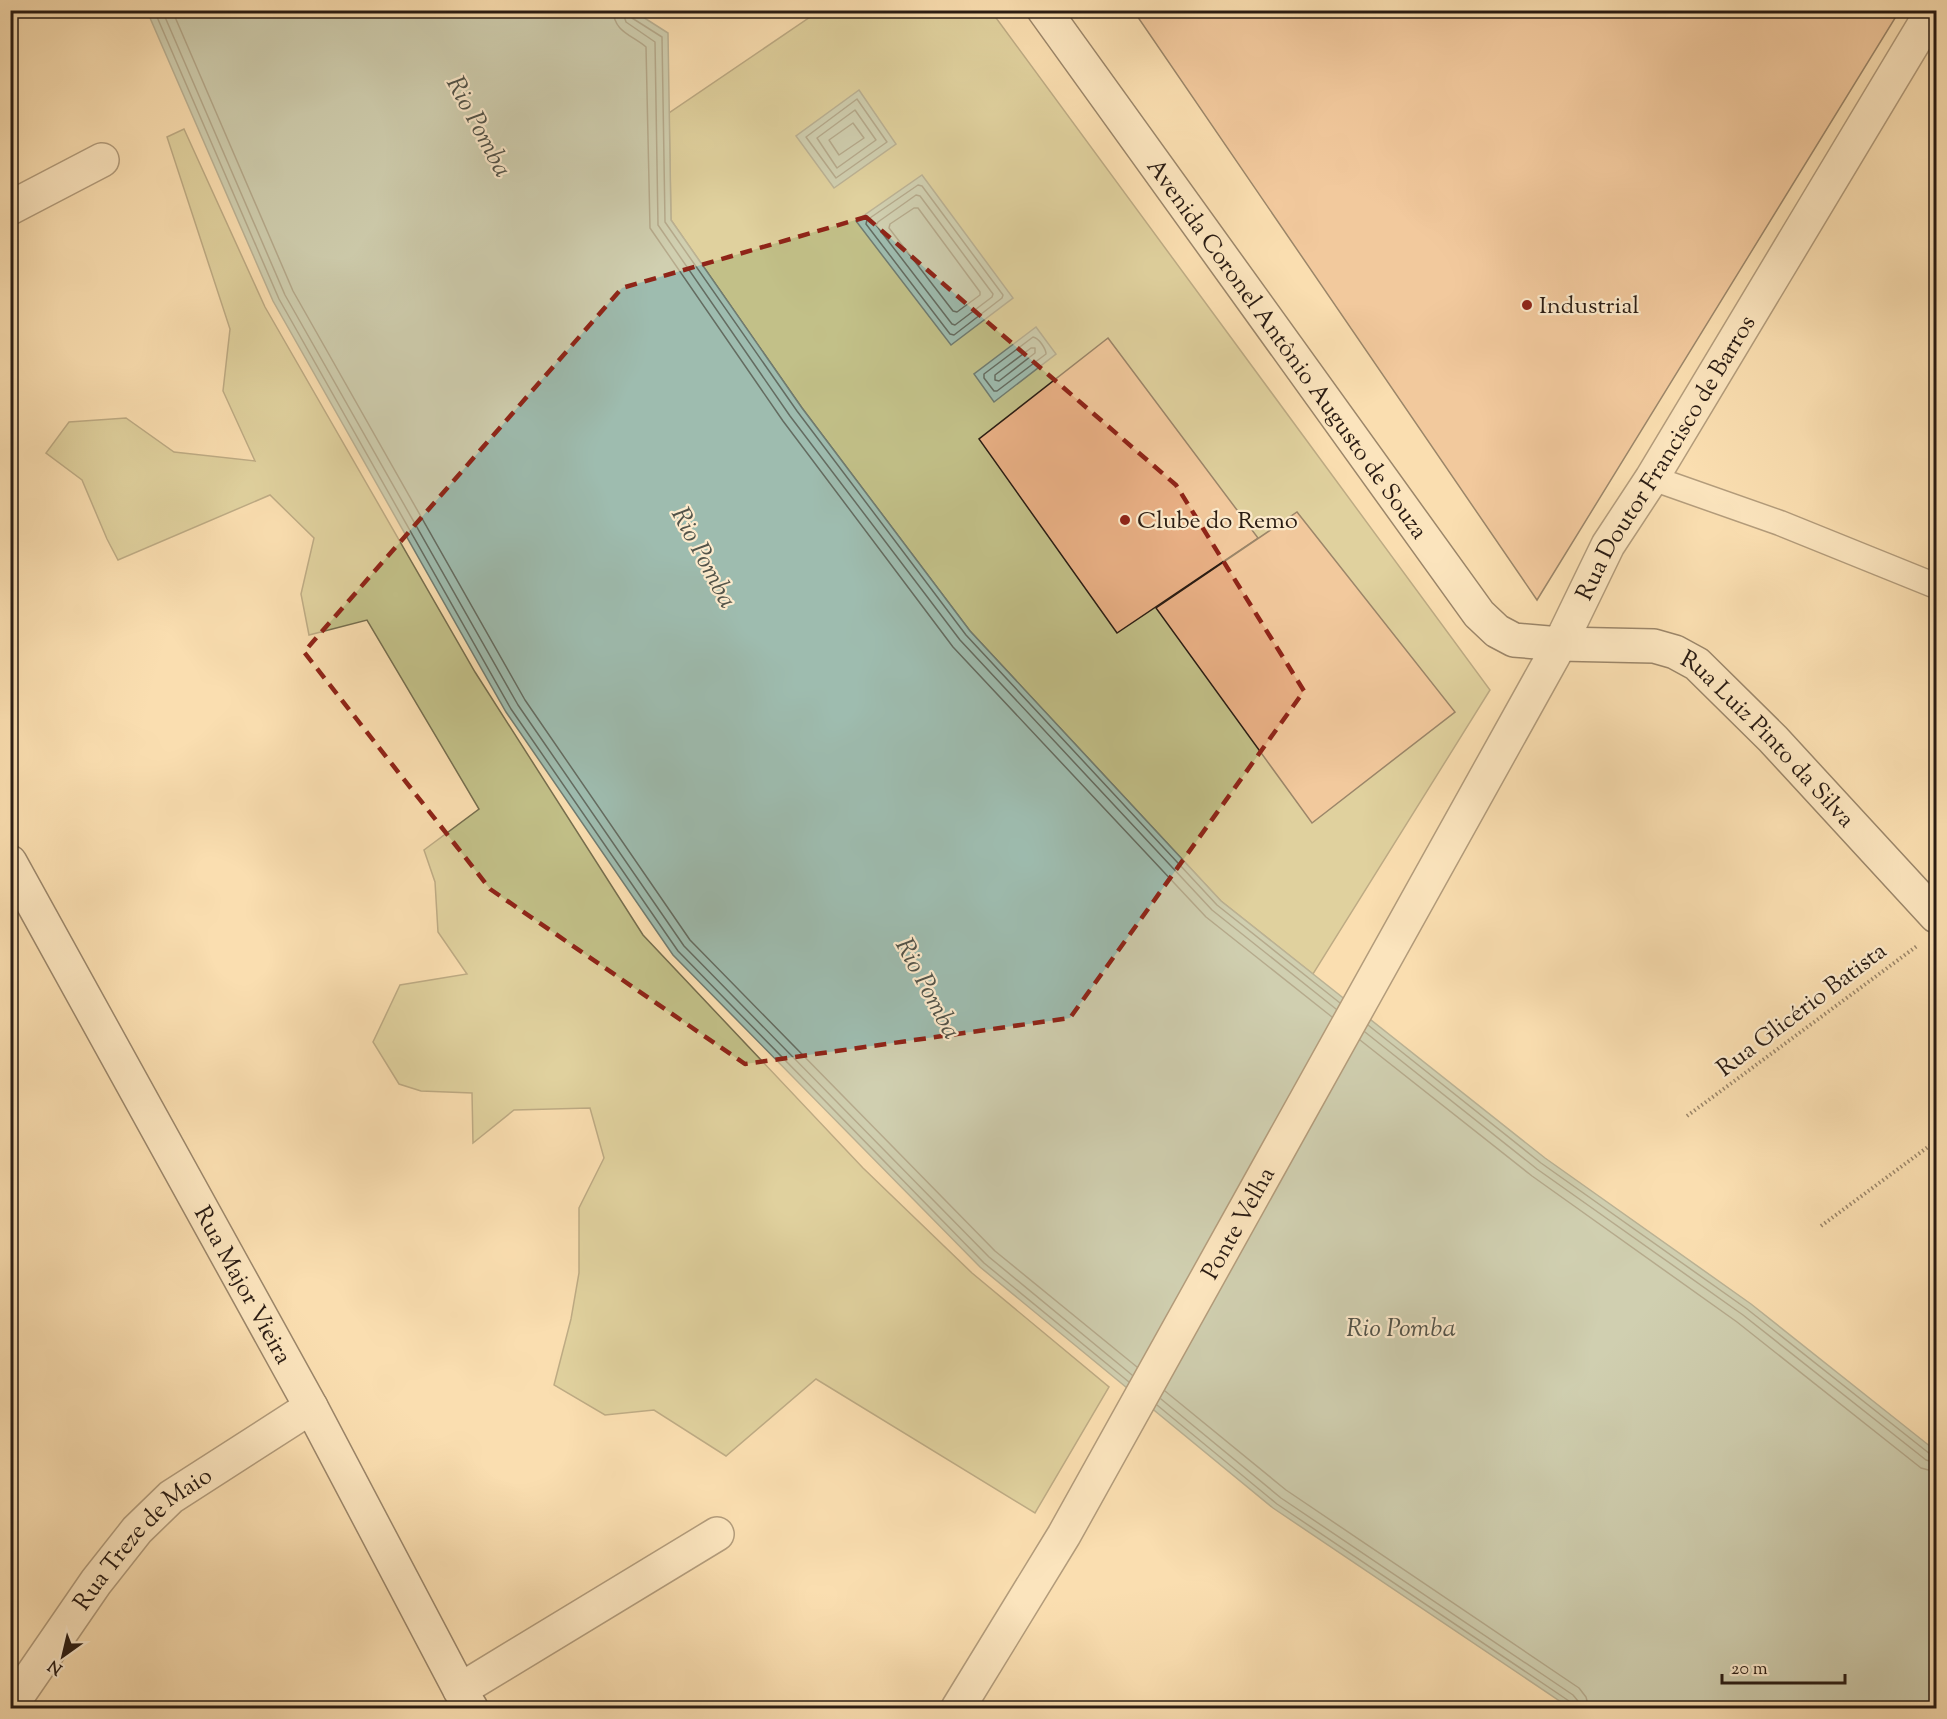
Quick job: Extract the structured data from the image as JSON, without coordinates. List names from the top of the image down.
{
  "streets": {
    "street": [
      "Avenida Coronel Antônio Augusto de Souza",
      "Rua Doutor Francisco de Barros",
      "Rua Luiz Pinto da Silva",
      "Ponte Velha",
      "Rua Major Vieira",
      "Rua Treze de Maio"
    ],
    "path": ["Rua Glicério Batista"]
  },
  "crossings": [
    ["Avenida Coronel Antônio Augusto de Souza", "Rua Doutor Francisco de Barros"],
    ["Avenida Coronel Antônio Augusto de Souza", "Rua Luiz Pinto da Silva"],
    ["Rua Doutor Francisco de Barros", "Rua Luiz Pinto da Silva"],
    ["Rua Doutor Francisco de Barros", "Ponte Velha"],
    ["Rua Major Vieira", "Rua Treze de Maio"]
  ],
  "water": ["Rio Pomba"],
  "places": ["Industrial", "Clube do Remo"],
  "scale_bar": "20 m",
  "north": "bottom left"
}
